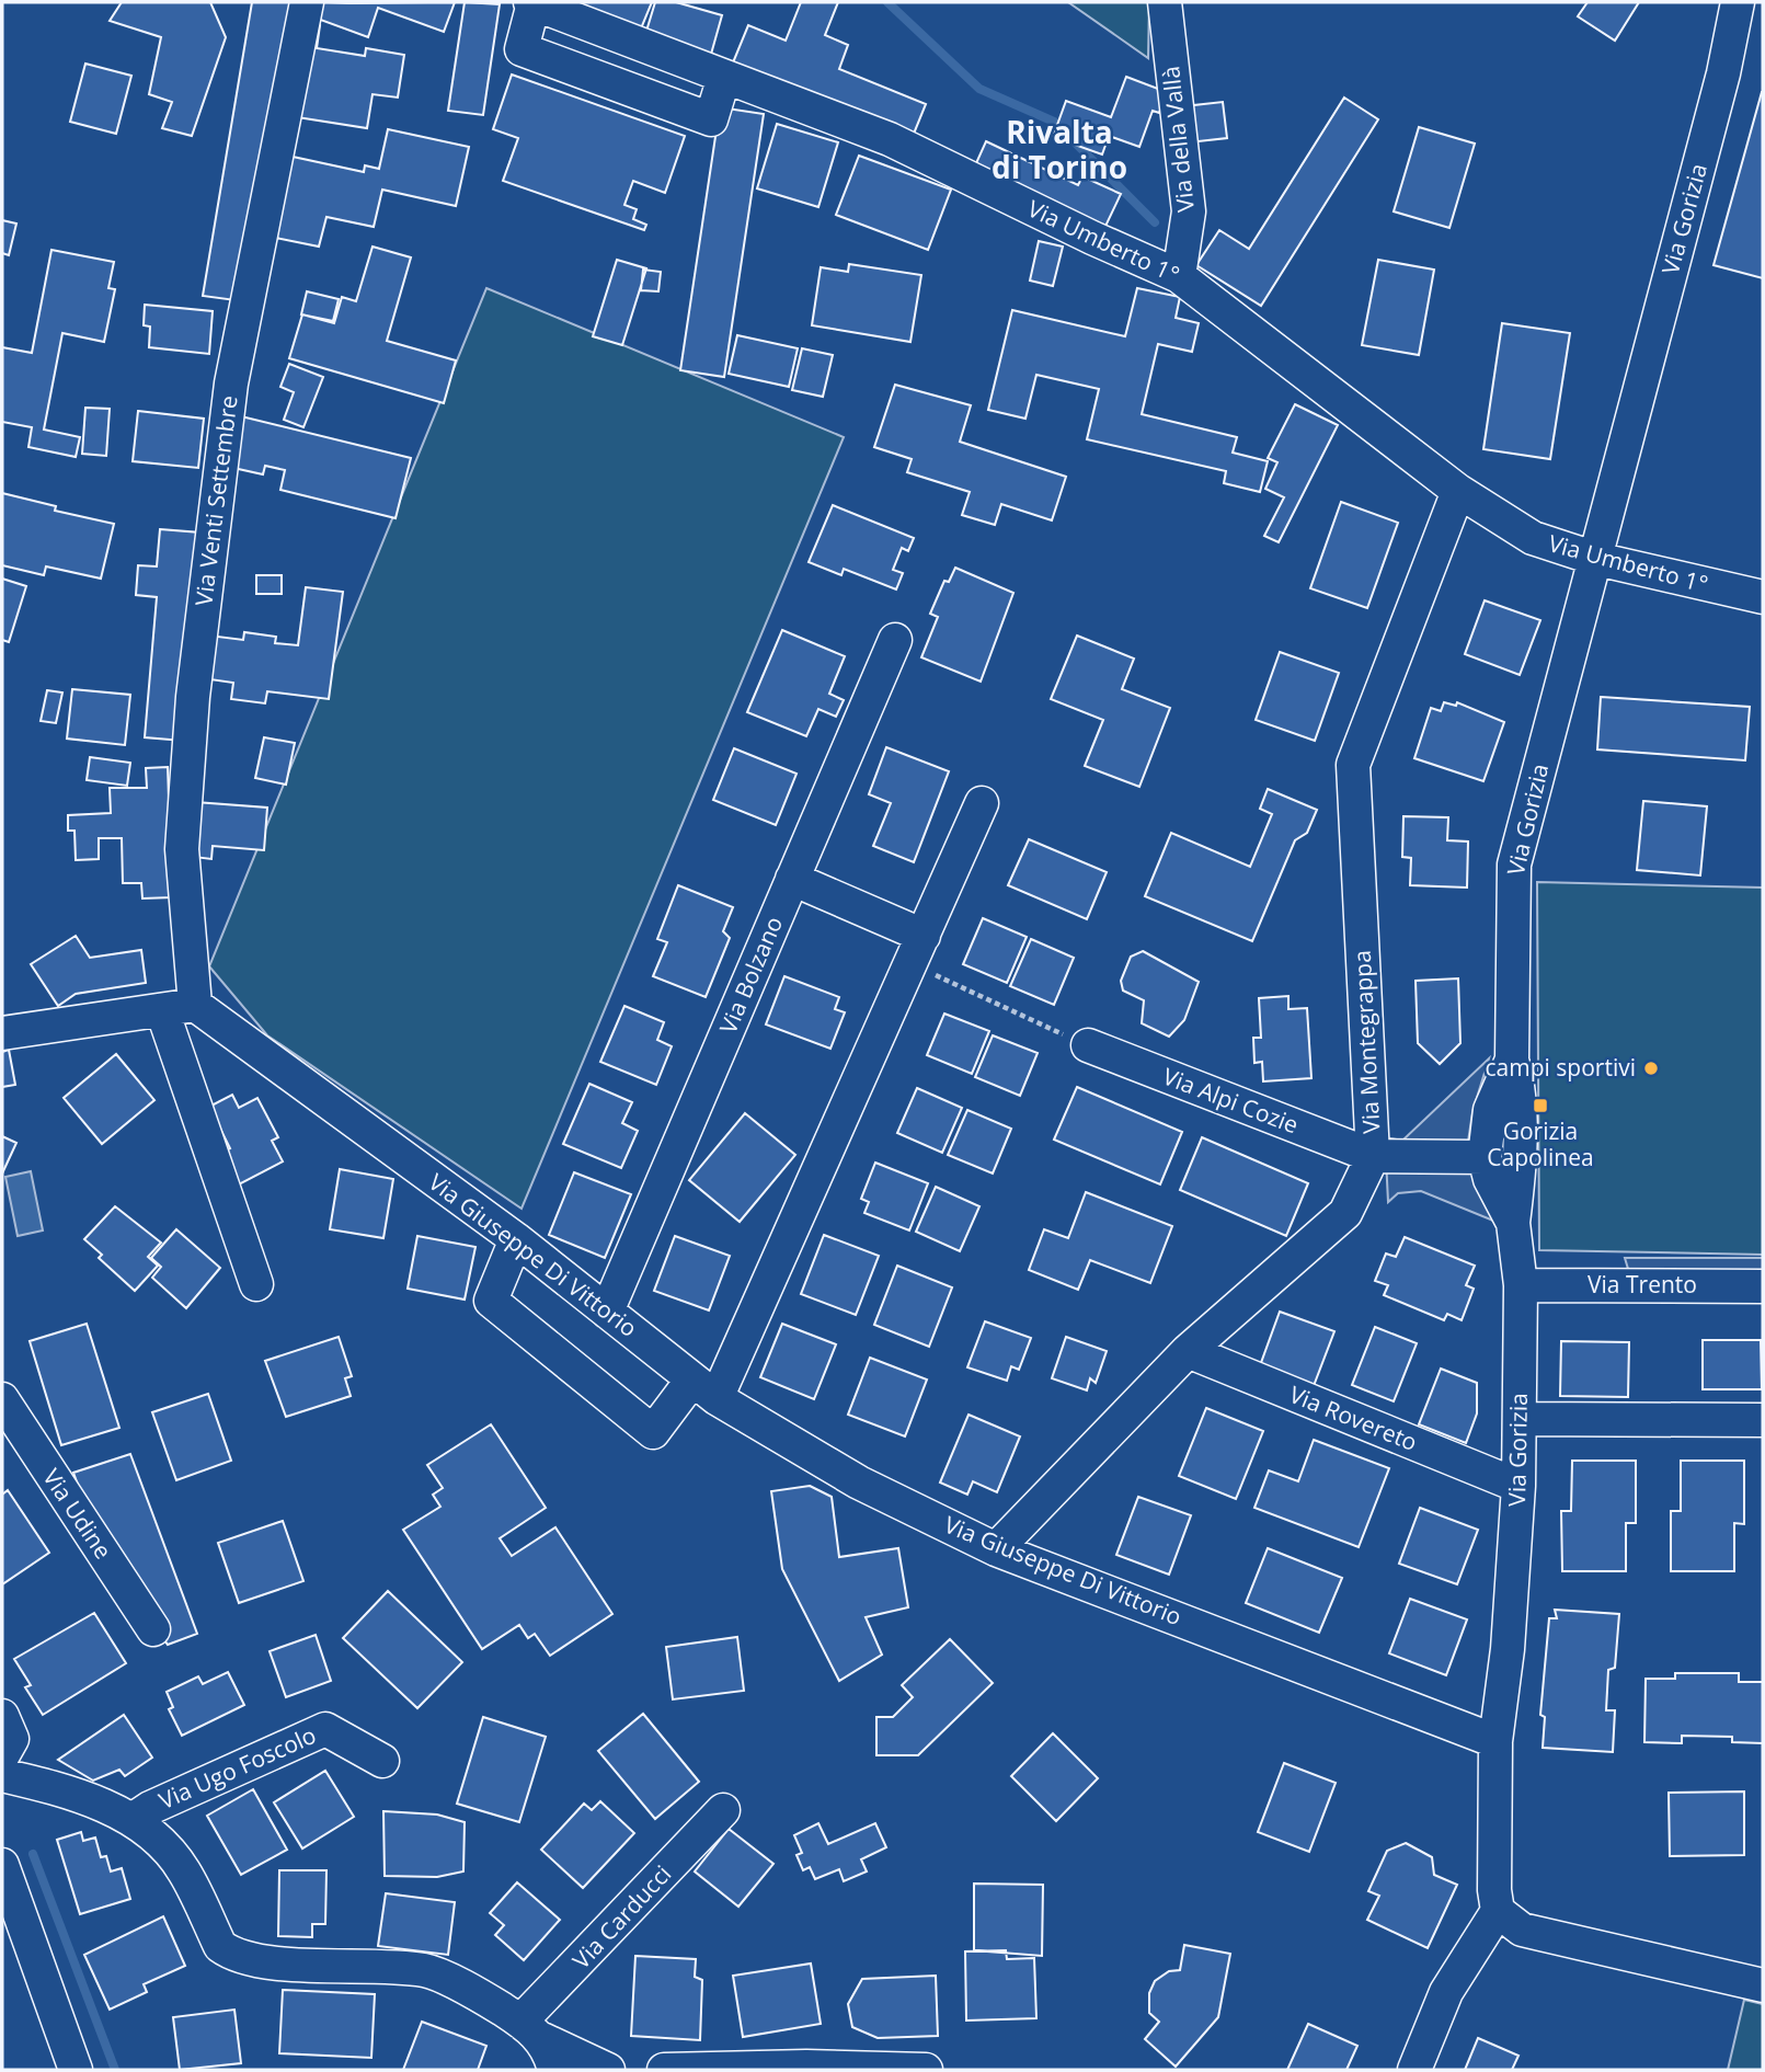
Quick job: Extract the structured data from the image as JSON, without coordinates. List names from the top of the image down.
{
  "streets": {
    "street": [
      "Via della Vallà",
      "Via Gorizia",
      "Via Umberto 1°",
      "Via Venti Settembre",
      "Via Bolzano",
      "Via Montegrappa",
      "Via Alpi Cozie",
      "Via Giuseppe Di Vittorio",
      "Via Trento",
      "Via Rovereto",
      "Via Udine",
      "Via Ugo Foscolo",
      "Via Carducci"
    ]
  },
  "crossings": [
    ["Via della Vallà", "Via Umberto 1°"],
    ["Via Gorizia", "Via Umberto 1°"],
    ["Via Gorizia", "Via Giuseppe Di Vittorio"],
    ["Via Gorizia", "Via Trento"],
    ["Via Gorizia", "Via Rovereto"],
    ["Via Umberto 1°", "Via Montegrappa"],
    ["Via Venti Settembre", "Via Giuseppe Di Vittorio"],
    ["Via Bolzano", "Via Giuseppe Di Vittorio"],
    ["Via Montegrappa", "Via Alpi Cozie"],
    ["Via Montegrappa", "Via Giuseppe Di Vittorio"],
    ["Via Montegrappa", "Via Rovereto"]
  ],
  "districts": ["Rivalta di Torino"],
  "places": {
    "other": ["campi sportivi"],
    "transit": ["Gorizia Capolinea"]
  }
}
